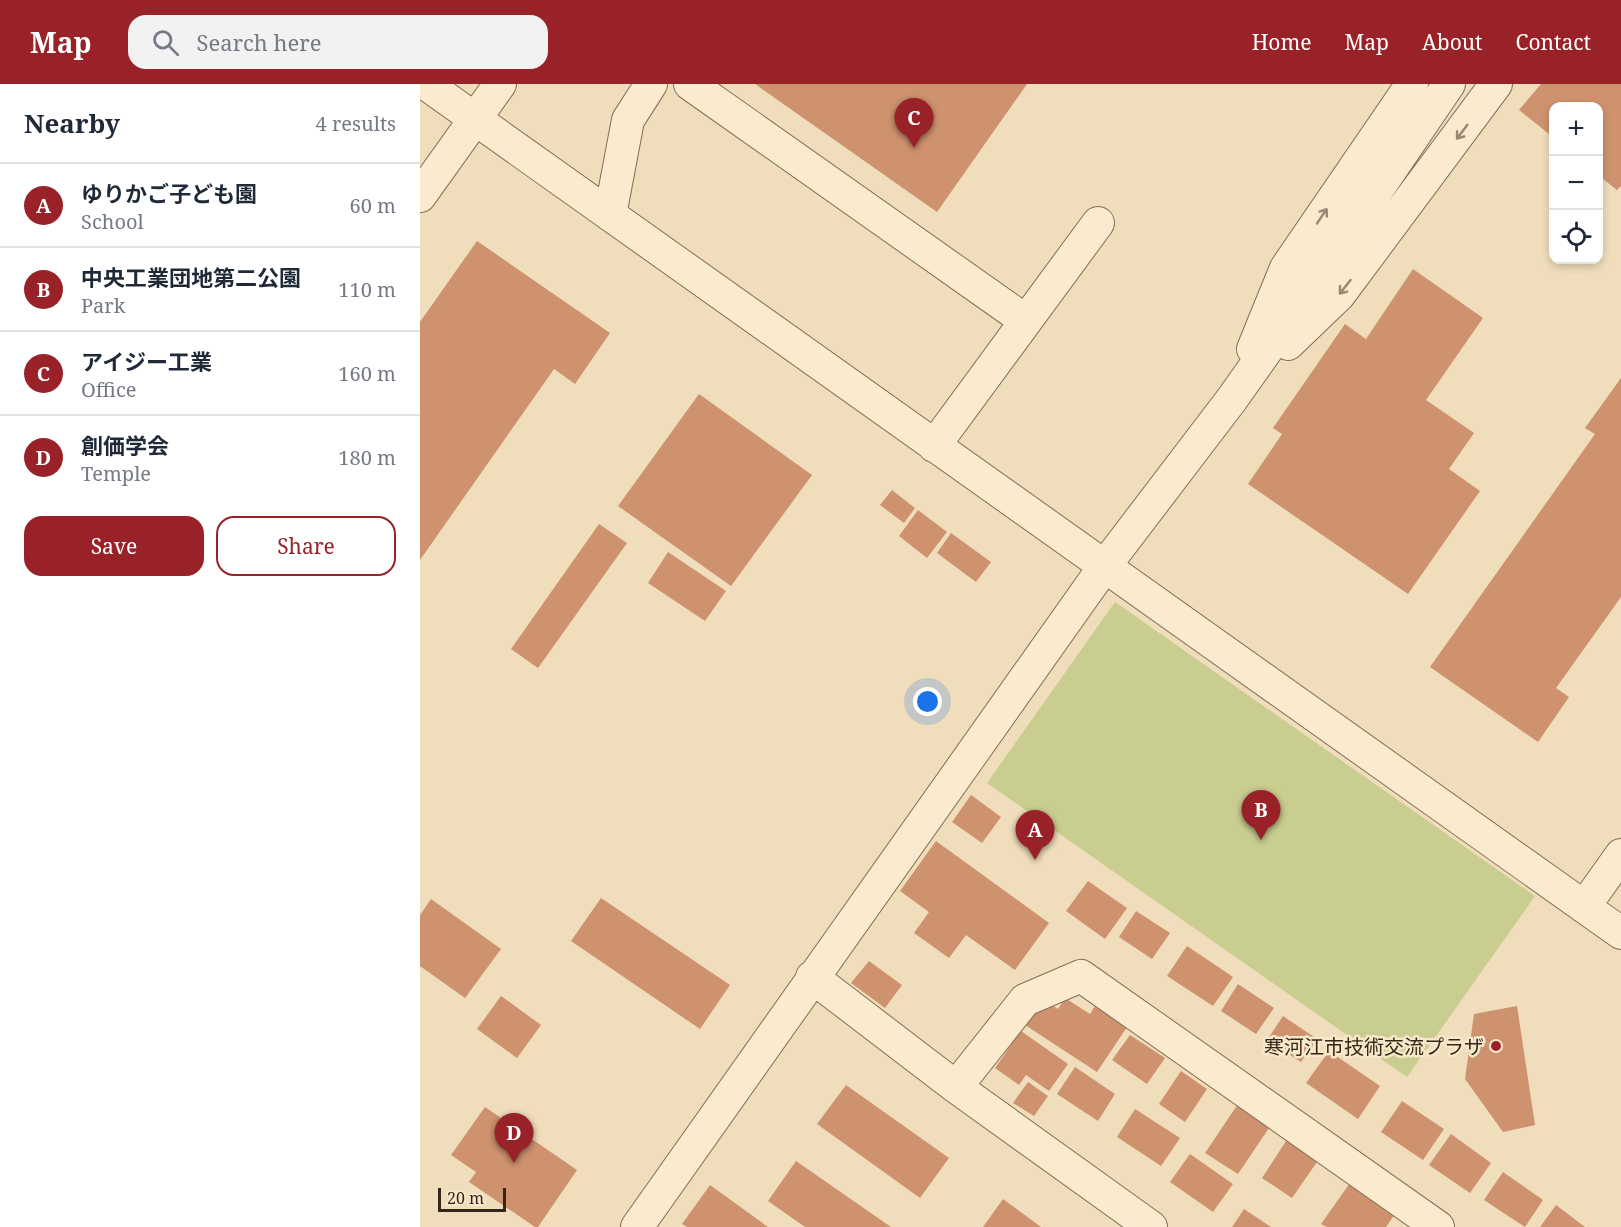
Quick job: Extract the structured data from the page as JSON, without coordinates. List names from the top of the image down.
{
  "places": ["寒河江市技術交流プラザ"],
  "scale_bar": "20 m",
  "page": {
    "header": "Map",
    "search": "Search here",
    "nav": [
      "Home",
      "Map",
      "About",
      "Contact"
    ],
    "heading": ["Nearby", "4 results"],
    "pins": [
      "C",
      "B",
      "A",
      "D"
    ],
    "map_buttons": ["+", "−"],
    "list": [
      {
        "mark": "A",
        "name": "ゆりかご子ども園",
        "note": "School",
        "value": "60 m"
      },
      {
        "mark": "B",
        "name": "中央工業団地第二公園",
        "note": "Park",
        "value": "110 m"
      },
      {
        "mark": "C",
        "name": "アイジー工業",
        "note": "Office",
        "value": "160 m"
      },
      {
        "mark": "D",
        "name": "創価学会",
        "note": "Temple",
        "value": "180 m"
      }
    ],
    "buttons": ["Save", "Share"],
    "scale": "20 m"
  }
}
